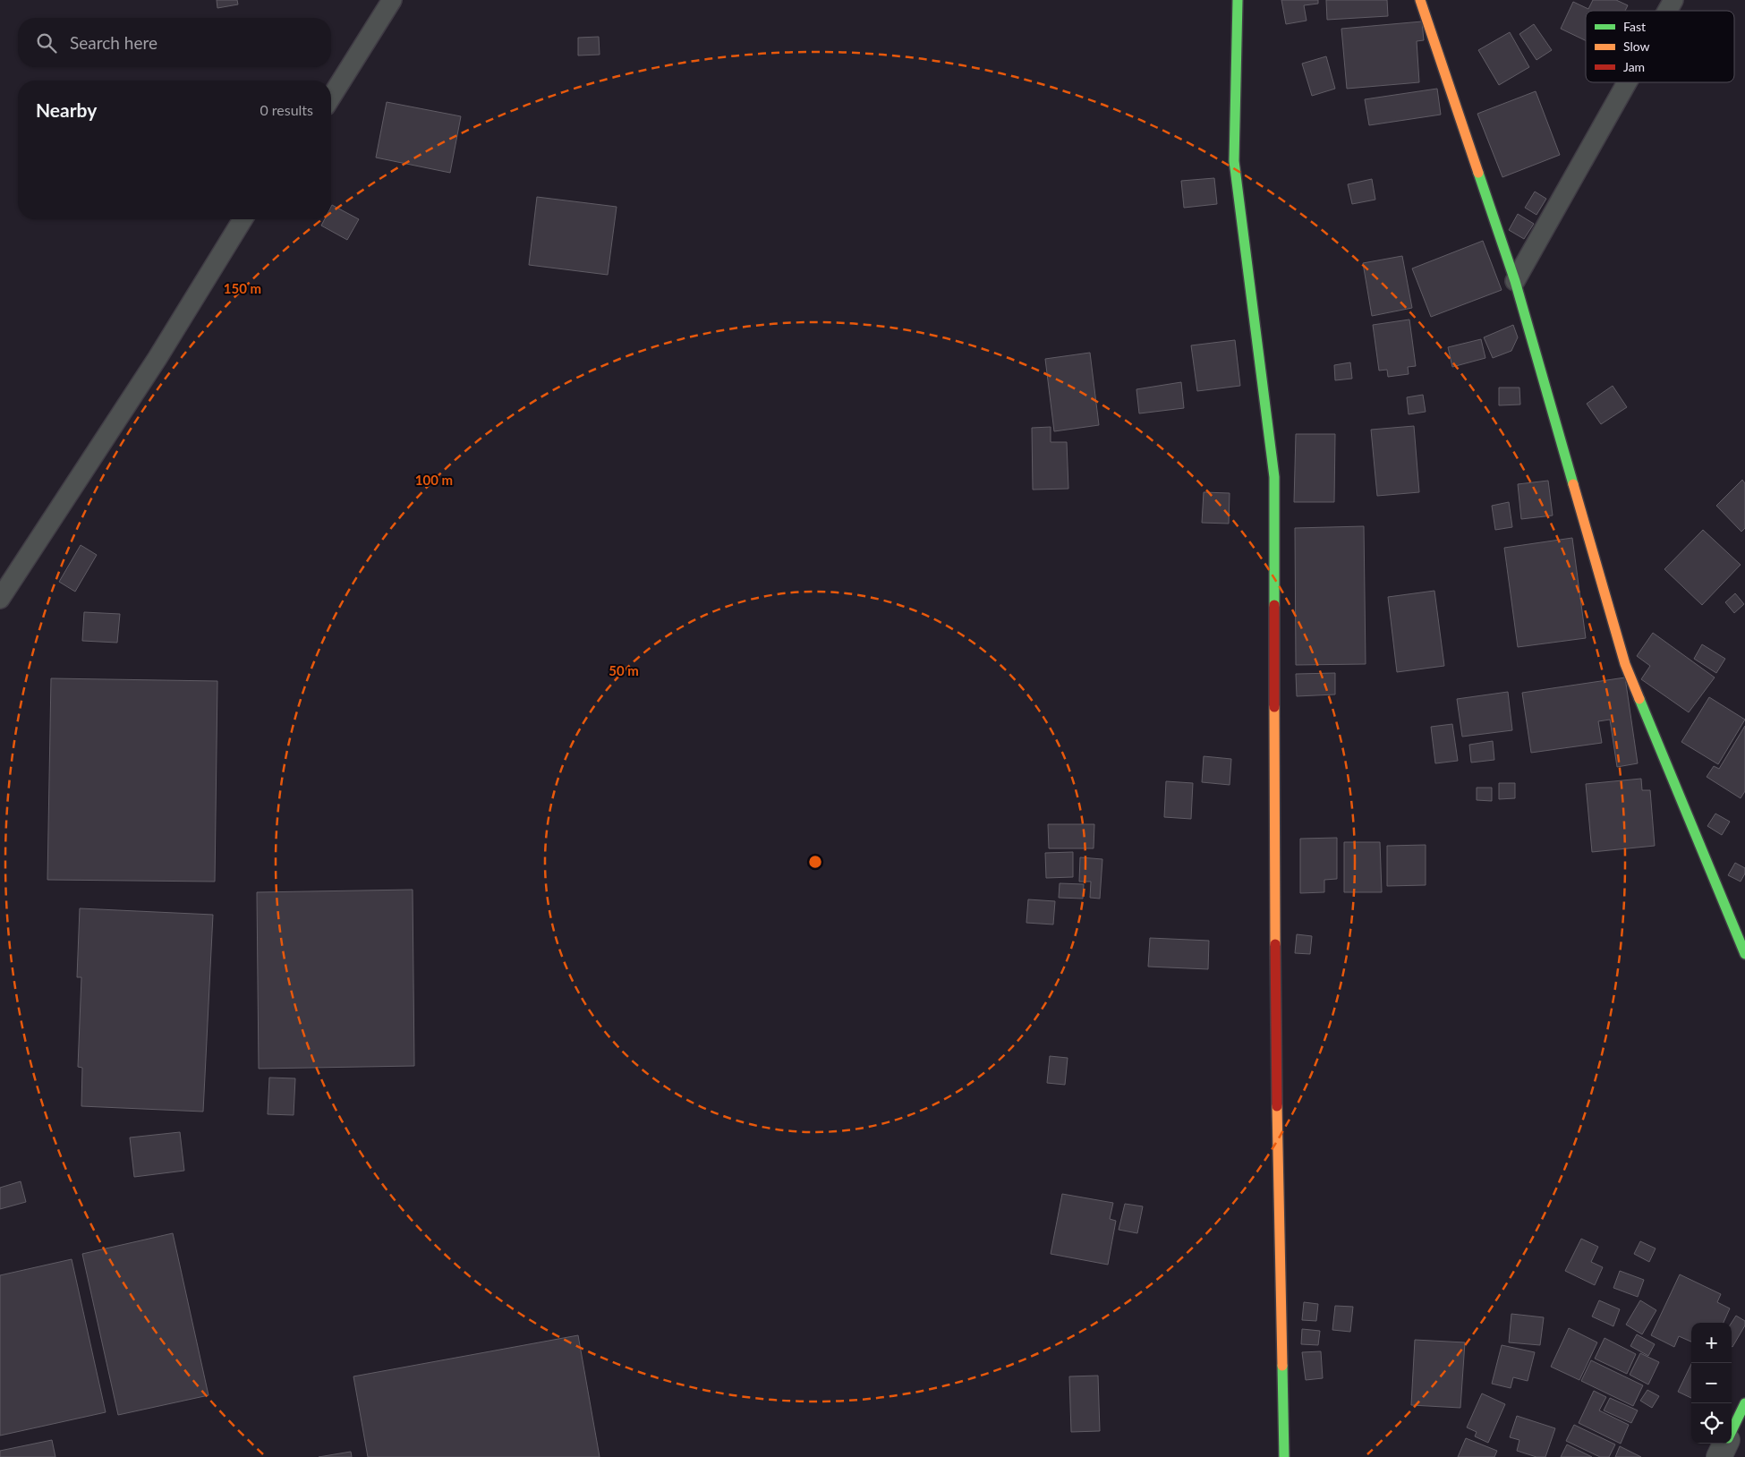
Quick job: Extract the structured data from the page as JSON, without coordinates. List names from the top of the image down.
{
  "legend": ["Fast", "Slow", "Jam"],
  "page": {
    "search": "Search here",
    "heading": ["Nearby", "0 results"],
    "map_buttons": ["+", "−"]
  },
  "rings": ["150 m", "100 m", "50 m"]
}
